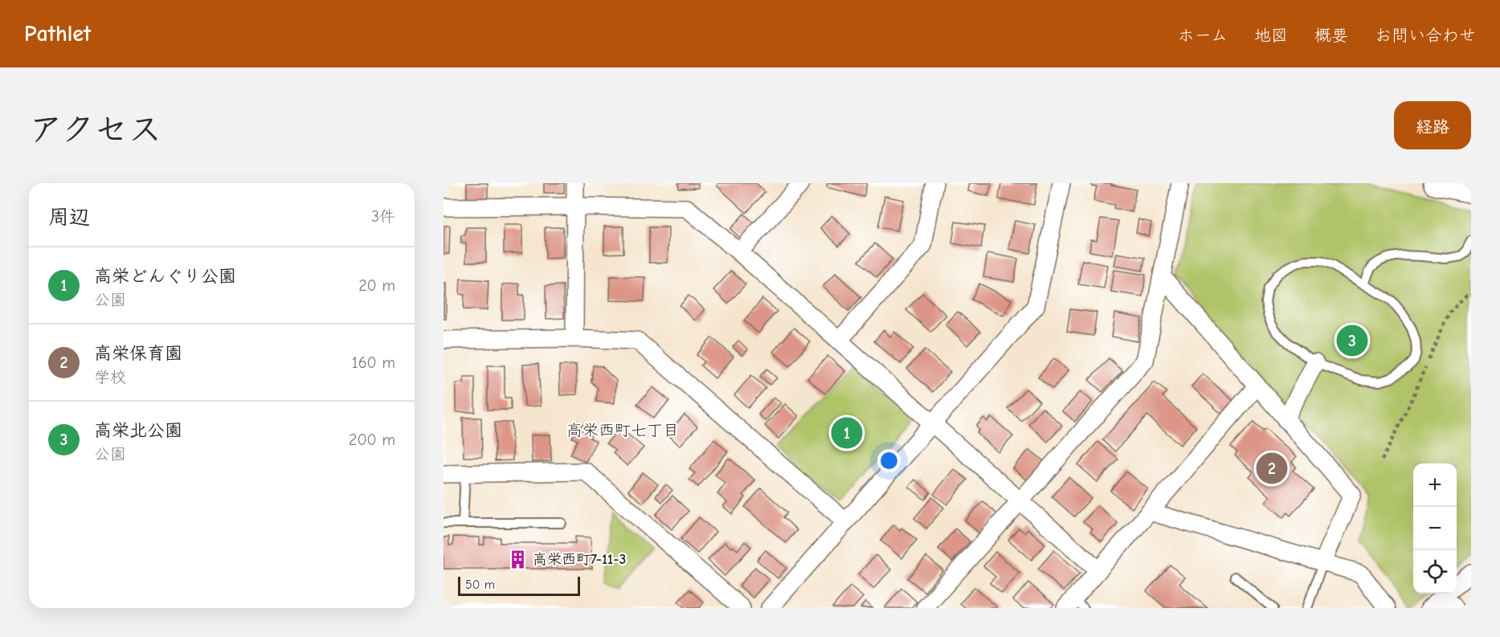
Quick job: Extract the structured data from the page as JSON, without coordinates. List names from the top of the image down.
{
  "districts": ["高栄西町七丁目"],
  "places": {
    "building": ["高栄西町7-11-3"]
  },
  "scale_bar": "50 m",
  "page": {
    "header": "Pathlet",
    "nav": [
      "ホーム",
      "地図",
      "概要",
      "お問い合わせ"
    ],
    "title": "アクセス",
    "buttons": "経路",
    "heading": ["周辺", "3件"],
    "list": [
      {
        "mark": "1",
        "name": "高栄どんぐり公園",
        "note": "公園",
        "value": "20 m"
      },
      {
        "mark": "2",
        "name": "高栄保育園",
        "note": "学校",
        "value": "160 m"
      },
      {
        "mark": "3",
        "name": "高栄北公園",
        "note": "公園",
        "value": "200 m"
      }
    ],
    "pins": ["3", "1", "2"],
    "map_buttons": ["+", "−"],
    "scale": "50 m"
  }
}
